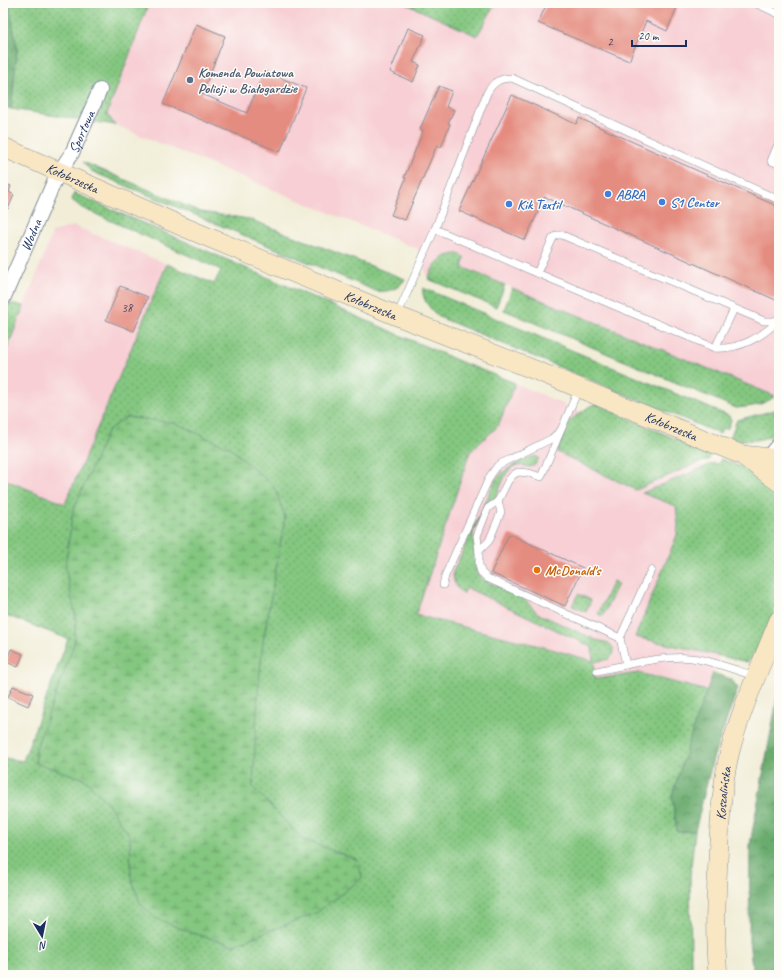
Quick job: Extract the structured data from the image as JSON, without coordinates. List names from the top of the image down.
{
  "streets": {
    "main road": ["Kołobrzeska", "Koszalińska"],
    "street": ["Sportowa", "Wodna"]
  },
  "crossings": [
    ["Sportowa", "Kołobrzeska"],
    ["Sportowa", "Wodna"],
    ["Kołobrzeska", "Wodna"]
  ],
  "places": [
    "Komenda Powiatowa Policji w Białogardzie",
    "ABRA",
    "S1 Center",
    "Kik Textil",
    "McDonald's"
  ],
  "house_numbers": ["2", "38"],
  "scale_bar": "20 m",
  "north": "bottom"
}
